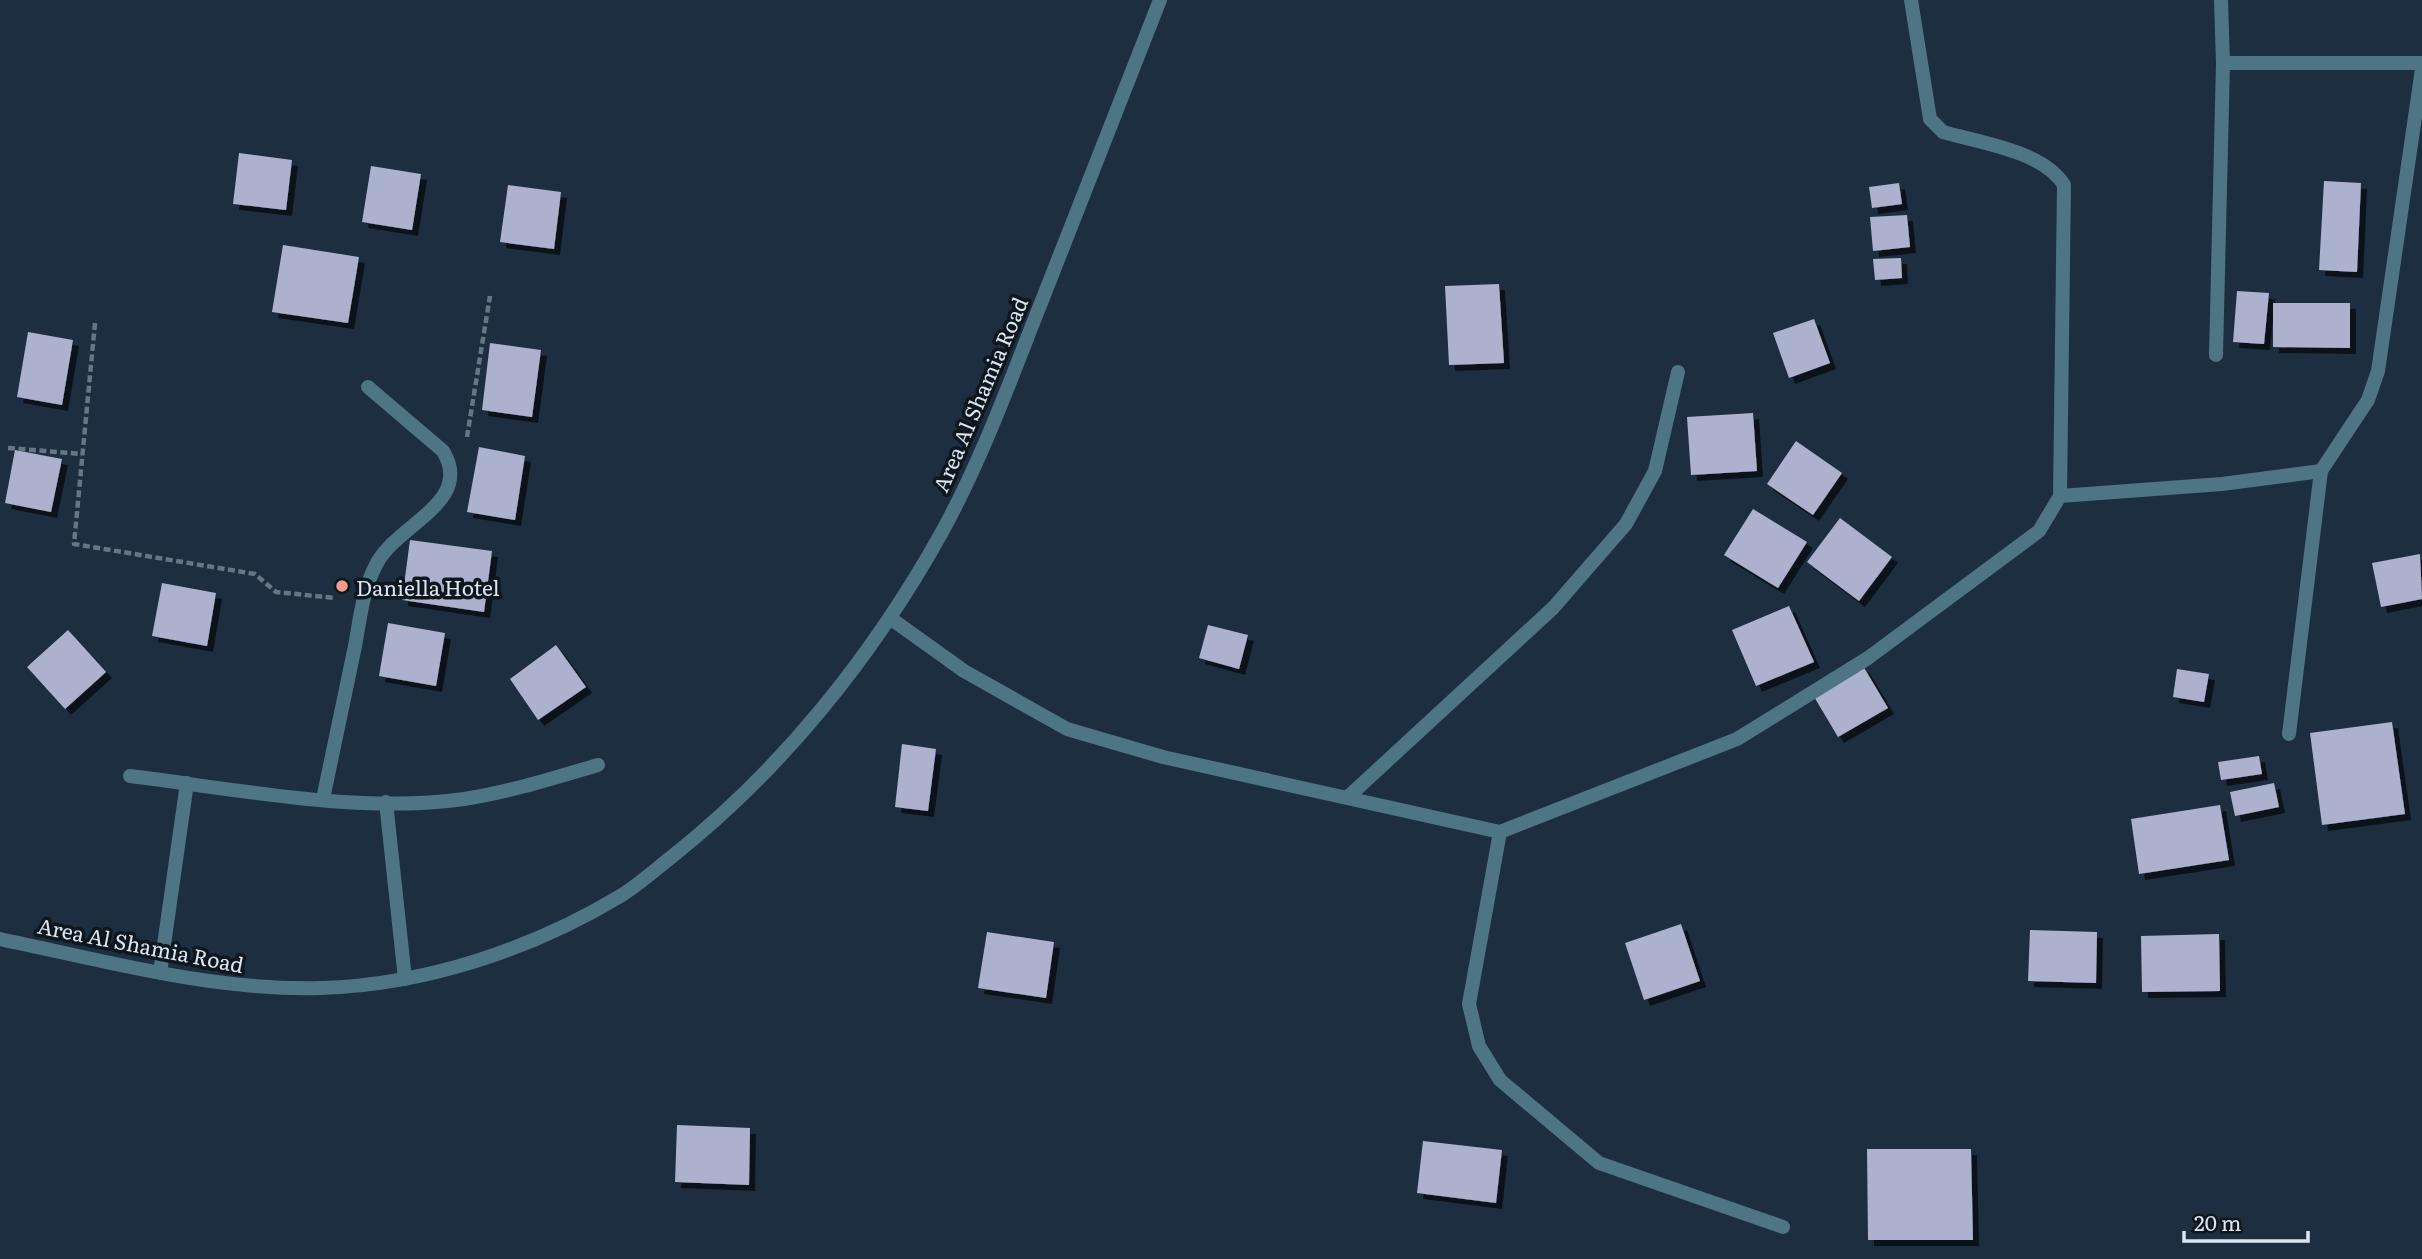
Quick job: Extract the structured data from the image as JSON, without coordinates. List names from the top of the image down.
{
  "streets": {
    "street": ["Area Al Shamia Road"]
  },
  "places": ["Daniella Hotel"],
  "scale_bar": "20 m"
}
